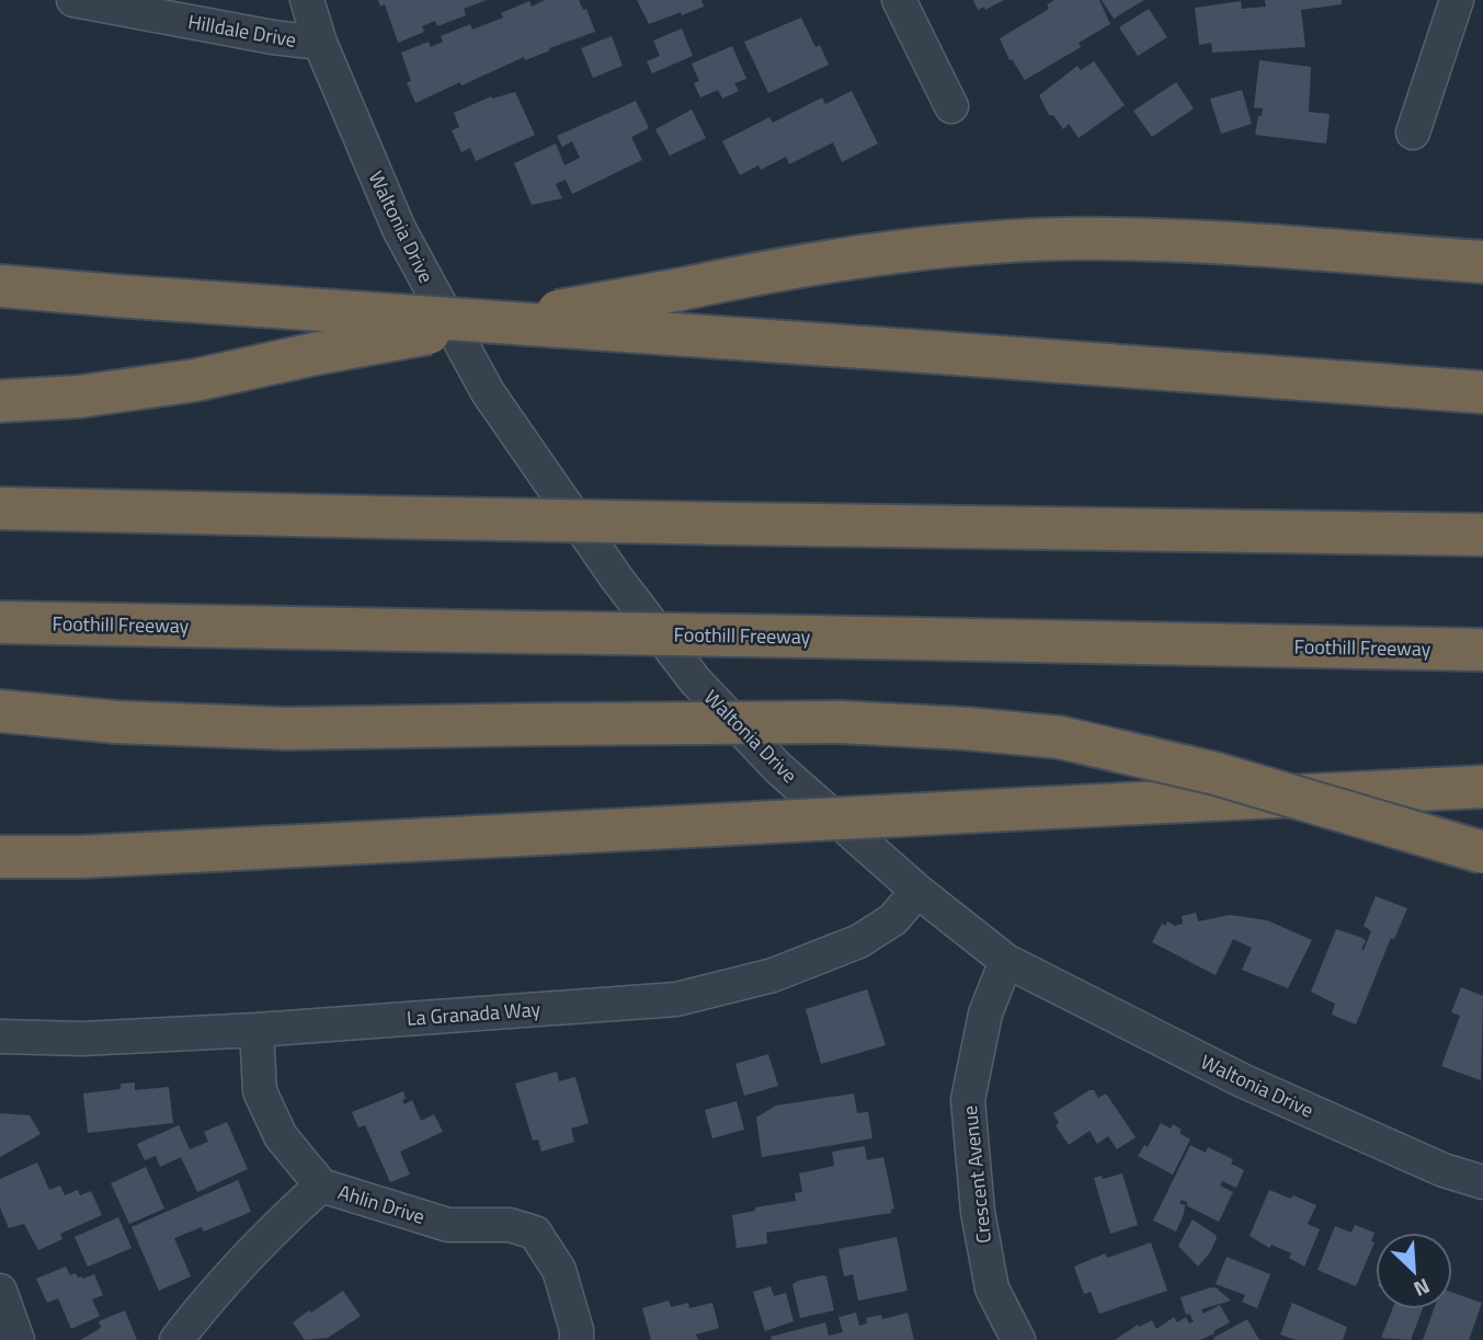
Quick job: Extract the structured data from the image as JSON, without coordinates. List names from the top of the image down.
{
  "streets": {
    "highway": ["Foothill Freeway"],
    "street": [
      "Hilldale Drive",
      "Waltonia Drive",
      "La Granada Way",
      "Crescent Avenue",
      "Ahlin Drive"
    ]
  },
  "crossings": [
    ["Hilldale Drive", "Waltonia Drive"],
    ["Waltonia Drive", "La Granada Way"],
    ["Waltonia Drive", "Crescent Avenue"]
  ],
  "north": "bottom right"
}
